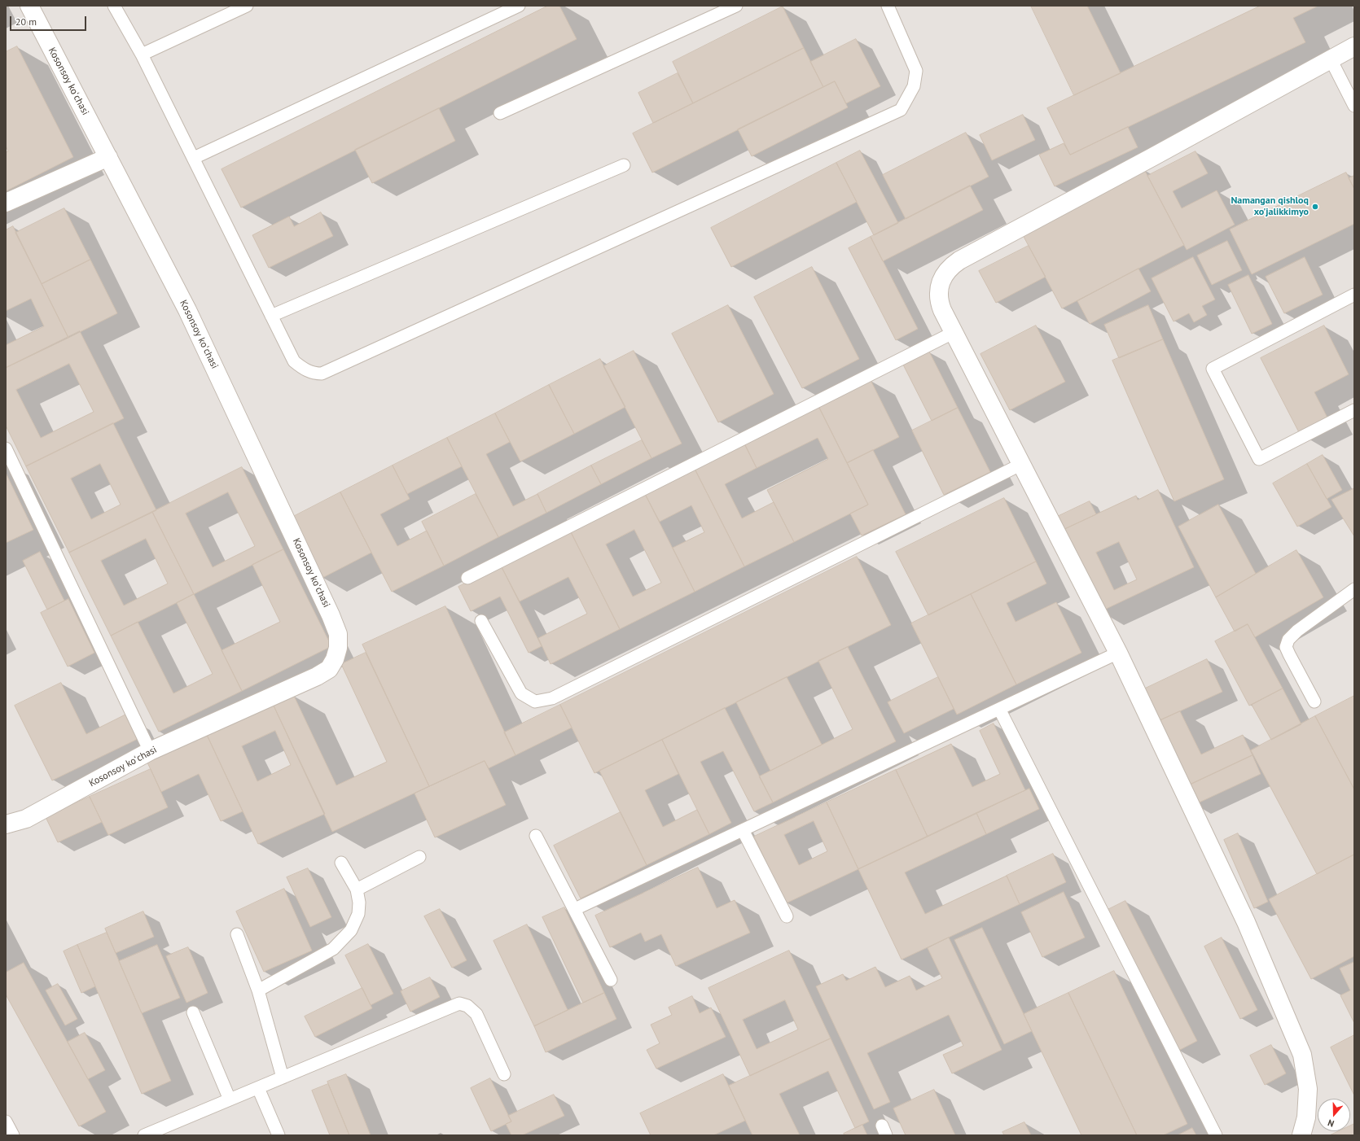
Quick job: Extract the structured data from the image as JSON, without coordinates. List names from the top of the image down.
{
  "streets": {
    "street": ["Kosonsoy koʻchasi"]
  },
  "places": ["Namangan qishloq xo'jalikkimyo"],
  "scale_bar": "20 m",
  "north": "bottom"
}
